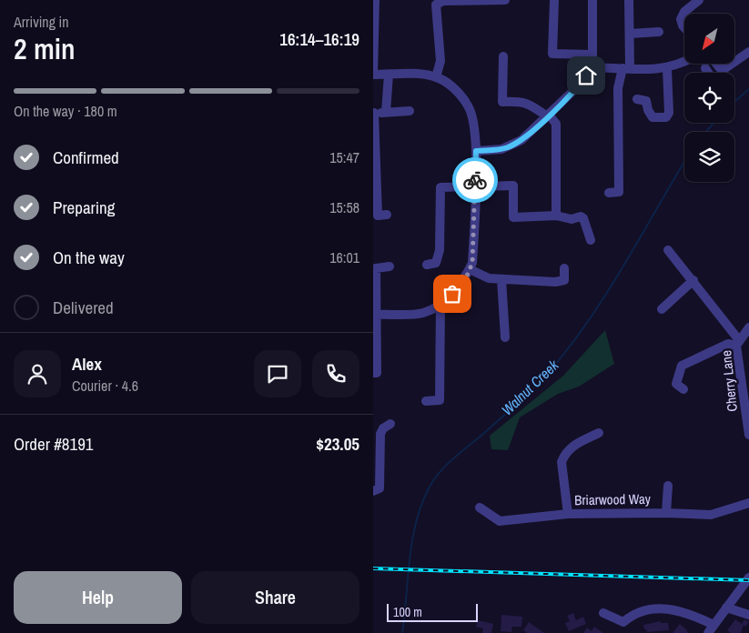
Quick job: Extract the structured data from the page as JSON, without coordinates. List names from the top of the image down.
{
  "streets": {
    "street": ["Cherry Lane", "Briarwood Way"]
  },
  "water": ["Walnut Creek"],
  "scale_bar": "100 m",
  "north": "bottom left",
  "page": {
    "heading": ["2 min", "Arriving in", "16:14–16:19"],
    "panel": [
      "Alex",
      "Courier · 4.6",
      "Order #8191",
      "$23.05"
    ],
    "bar": "On the way · 180 m",
    "list": [
      ["Confirmed", "15:47"],
      ["Preparing", "15:58"],
      ["On the way", "16:01"],
      "Delivered"
    ],
    "buttons": ["Help", "Share"],
    "scale": "100 m"
  }
}
